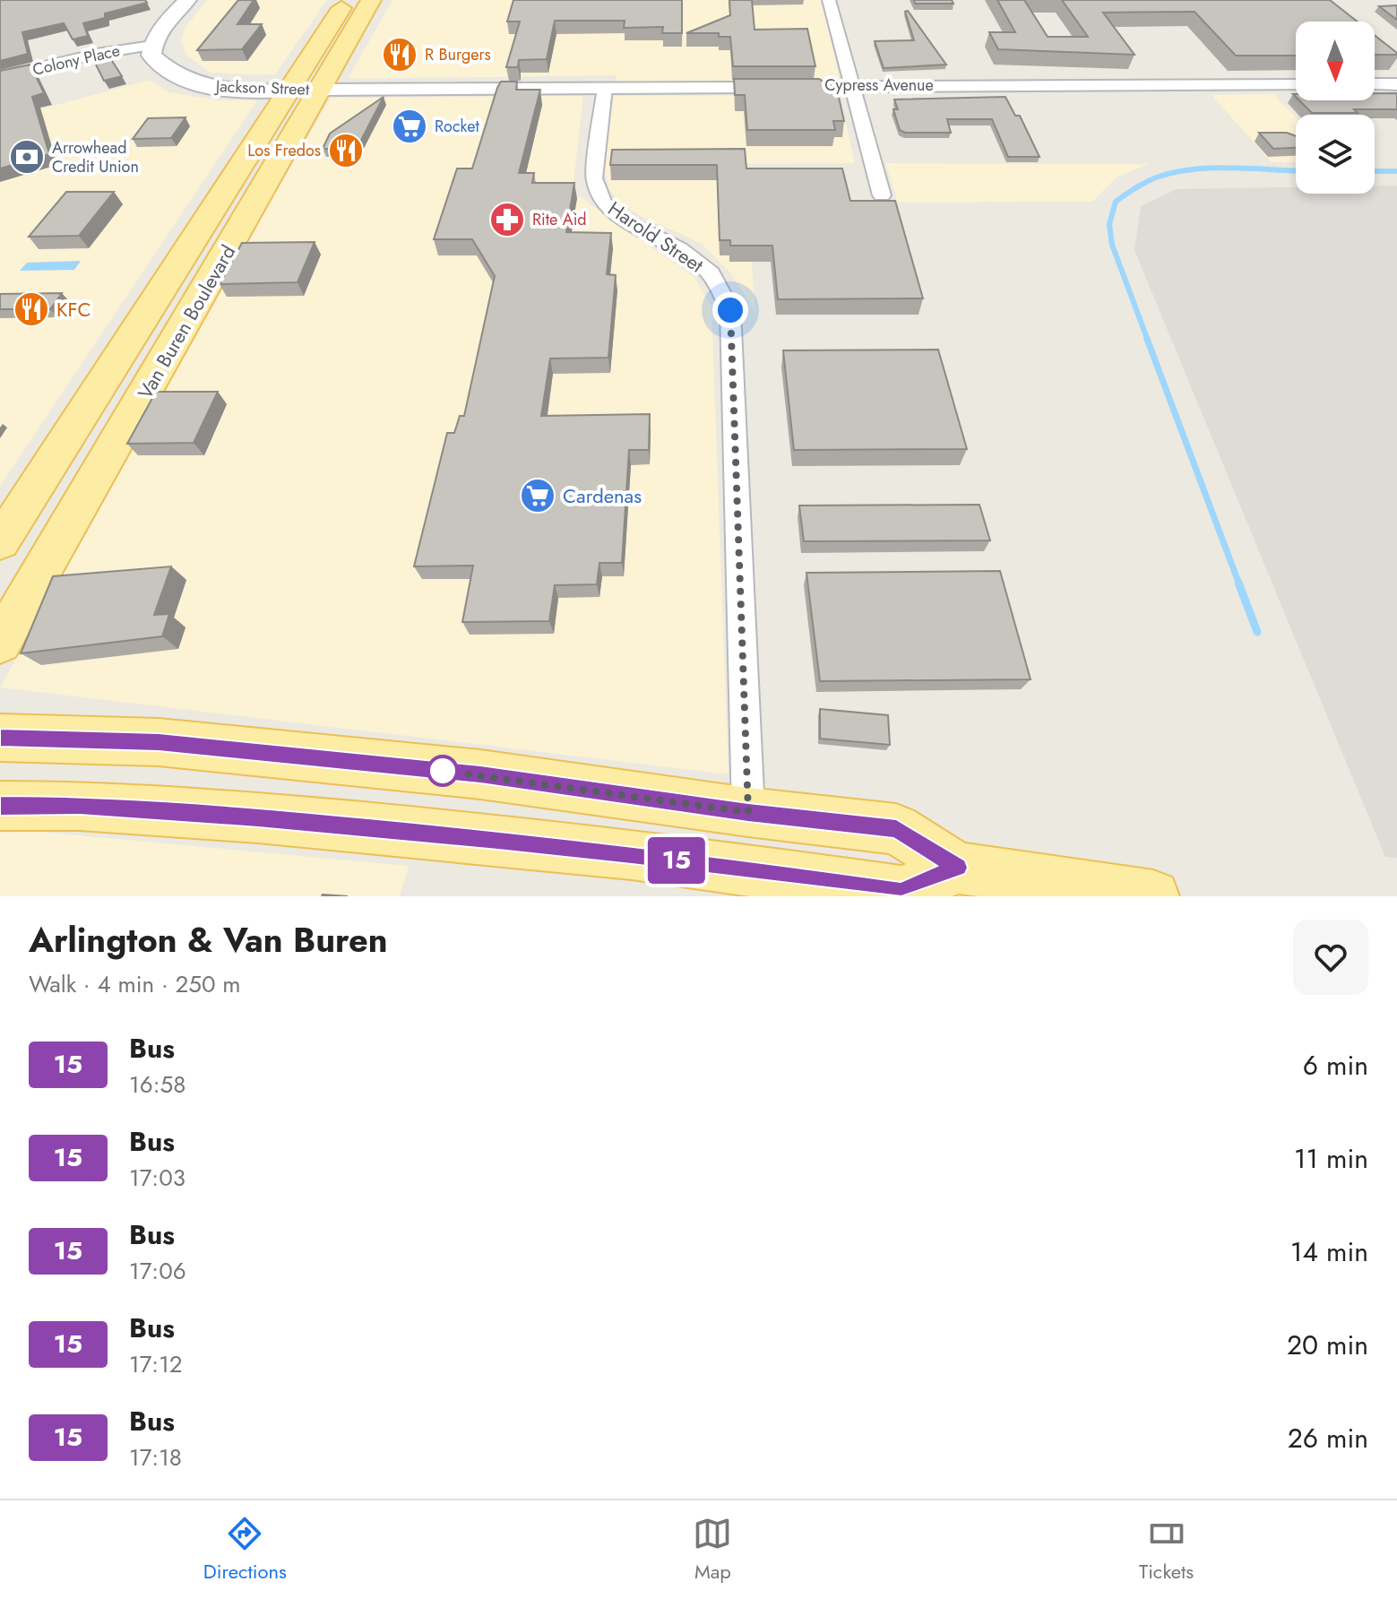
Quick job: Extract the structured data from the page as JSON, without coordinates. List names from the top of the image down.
{
  "streets": {
    "main road": ["Jackson Street", "Van Buren Boulevard"],
    "street": ["Colony Place", "Cypress Avenue", "Harold Street"]
  },
  "crossings": [
    ["Colony Place", "Jackson Street"],
    ["Cypress Avenue", "Jackson Street"],
    ["Cypress Avenue", "Harold Street"],
    ["Cypress Avenue", "Van Buren Boulevard"],
    ["Jackson Street", "Van Buren Boulevard"]
  ],
  "places": {
    "restaurant": ["R Burgers", "Los Fredos", "KFC"],
    "supermarket": ["Rocket", "Cardenas"],
    "bank": ["Arrowhead Credit Union"],
    "pharmacy": ["Rite Aid"]
  },
  "lines": ["bus line 15"],
  "north": "bottom",
  "page": {
    "on_map": "15",
    "heading": ["Arlington & Van Buren", "Walk · 4 min · 250 m"],
    "list": [
      {
        "mark": "15",
        "name": "Bus",
        "note": "16:58",
        "value": "6 min"
      },
      {
        "mark": "15",
        "name": "Bus",
        "note": "17:03",
        "value": "11 min"
      },
      {
        "mark": "15",
        "name": "Bus",
        "note": "17:06",
        "value": "14 min"
      },
      {
        "mark": "15",
        "name": "Bus",
        "note": "17:12",
        "value": "20 min"
      },
      {
        "mark": "15",
        "name": "Bus",
        "note": "17:18",
        "value": "26 min"
      }
    ],
    "tabs": ["Directions", "Map", "Tickets"]
  }
}
